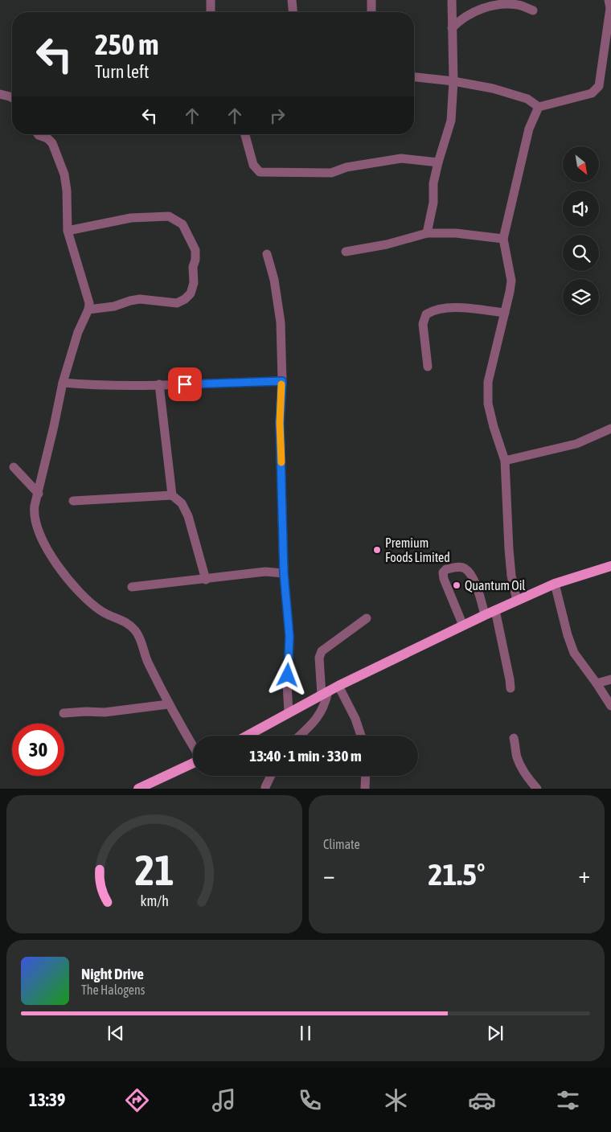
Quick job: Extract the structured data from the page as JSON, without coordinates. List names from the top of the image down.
{
  "places": ["Premium Foods Limited", "Quantum Oil"],
  "north": "bottom right",
  "page": {
    "turn": ["250 m", "Turn left"],
    "limit": "30",
    "trip": "13:40 · 1 min · 330 m",
    "tile": "Climate",
    "heat": ["−", "21.5°", "+"],
    "song": ["Night Drive", "The Halogens"],
    "tabs": "13:39",
    "gauge": ["21", "km/h"]
  }
}
